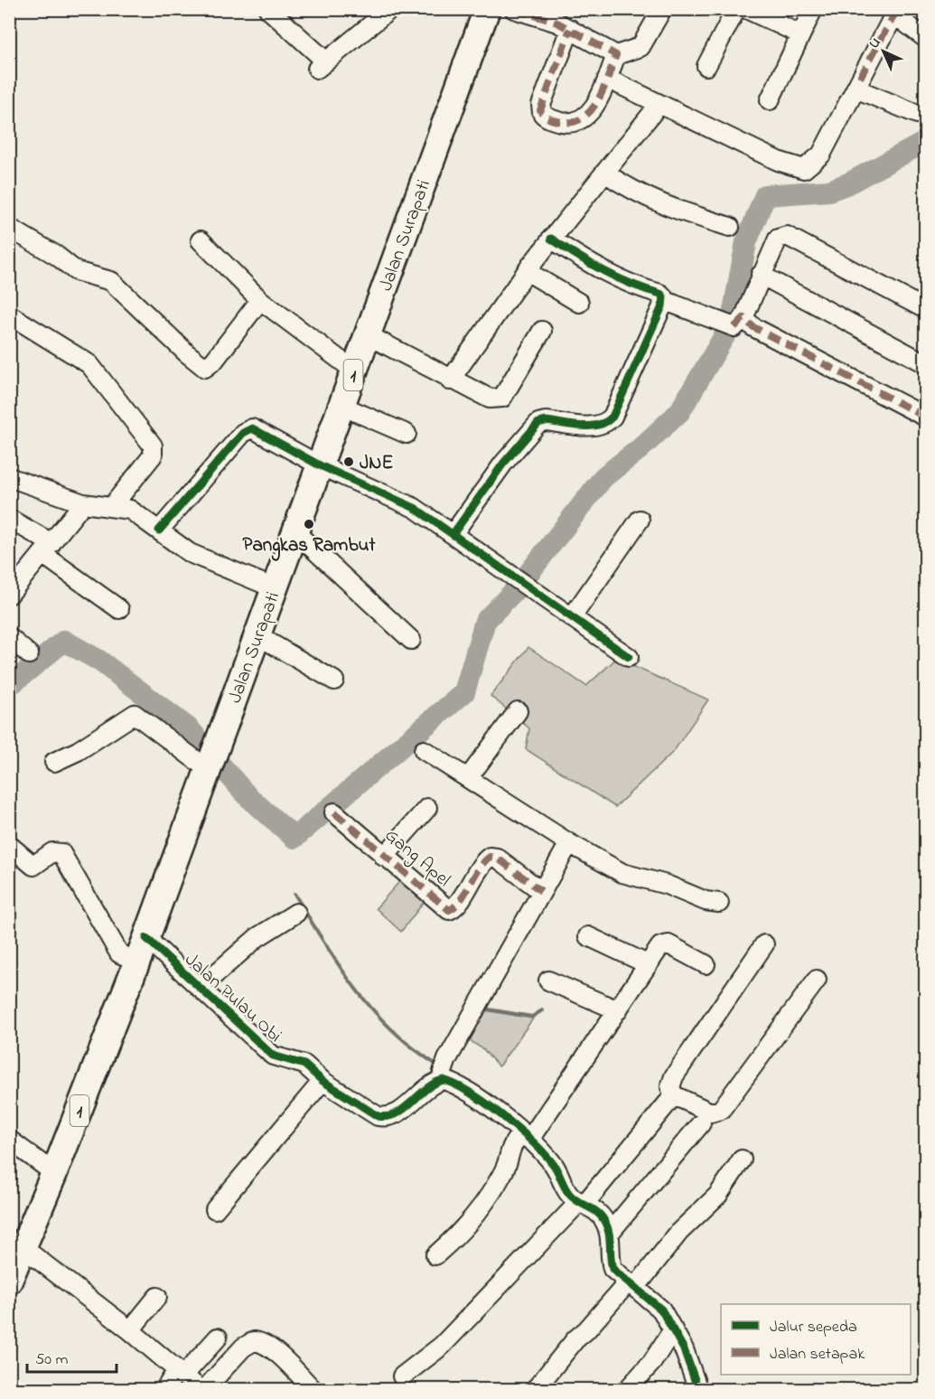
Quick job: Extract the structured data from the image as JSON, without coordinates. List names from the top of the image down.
{
  "streets": {
    "highway": ["Jalan Surapati", "1"],
    "street": ["Gang Apel", "Jalan Pulau Obi"]
  },
  "crossings": [
    ["Jalan Surapati", "Jalan Pulau Obi"]
  ],
  "places": ["JNE", "Pangkas Rambut"],
  "legend": ["Jalur sepeda", "Jalan setapak"],
  "scale_bar": "50 m",
  "north": "top left"
}
